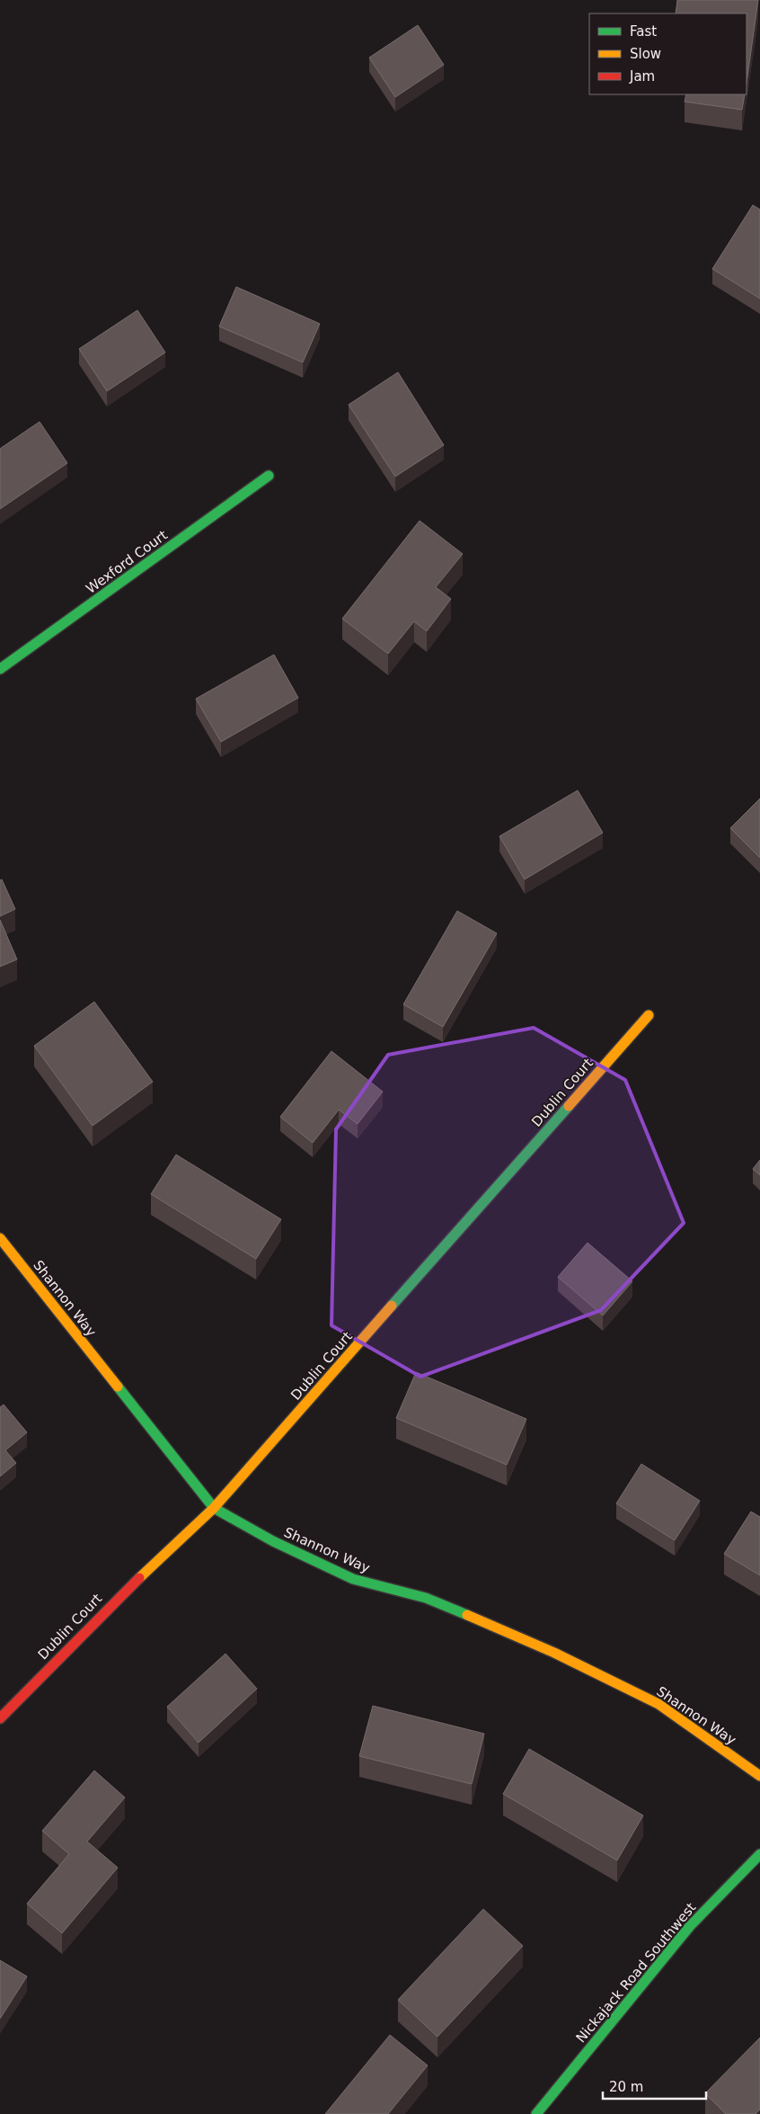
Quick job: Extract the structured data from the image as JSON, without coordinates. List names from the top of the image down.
{
  "streets": {
    "street": [
      "Wexford Court",
      "Dublin Court",
      "Shannon Way",
      "Nickajack Road Southwest"
    ]
  },
  "crossings": [
    ["Dublin Court", "Shannon Way"]
  ],
  "legend": ["Fast", "Slow", "Jam"],
  "scale_bar": "20 m"
}
